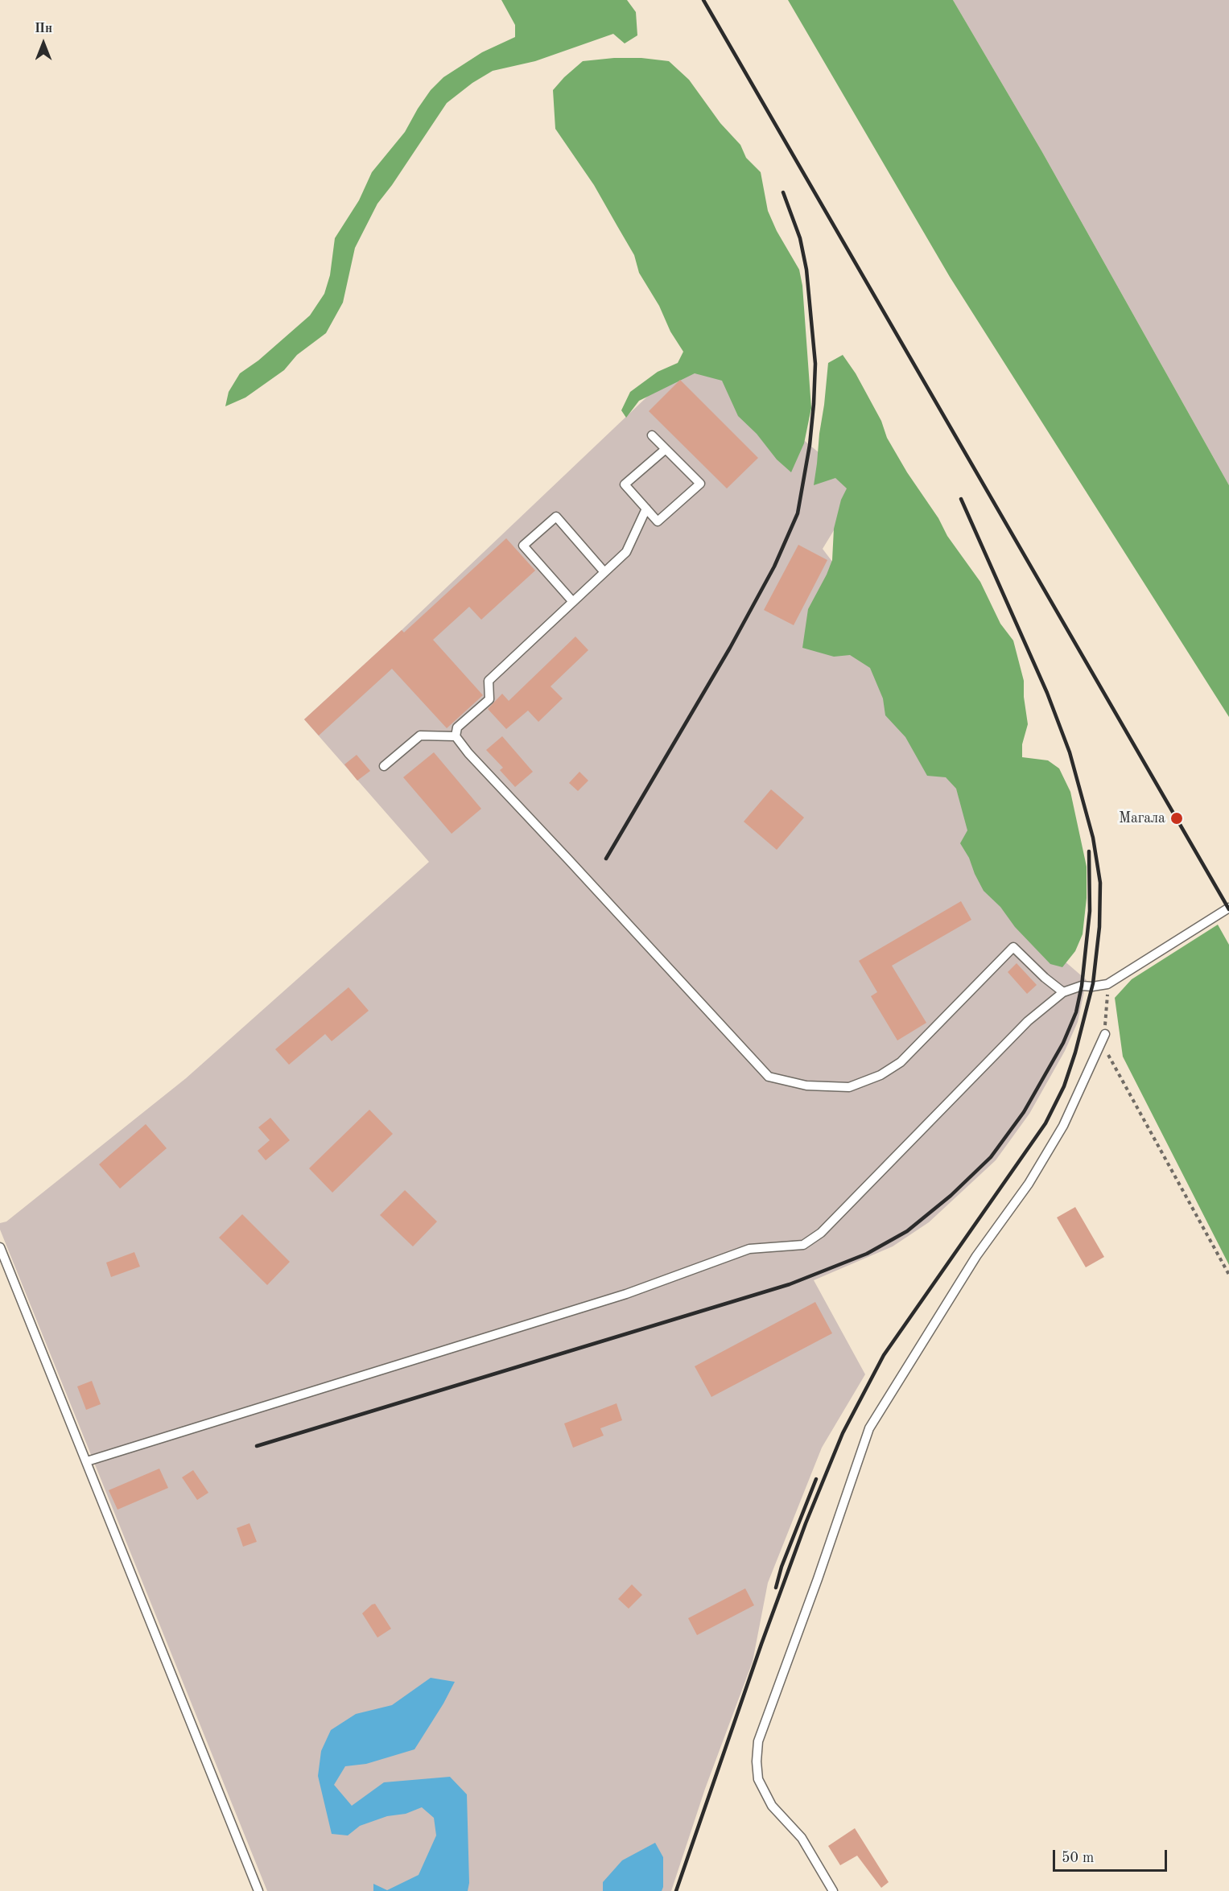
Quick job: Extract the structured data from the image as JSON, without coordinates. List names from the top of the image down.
{
  "places": ["Магала"],
  "scale_bar": "50 m",
  "north": "top"
}
